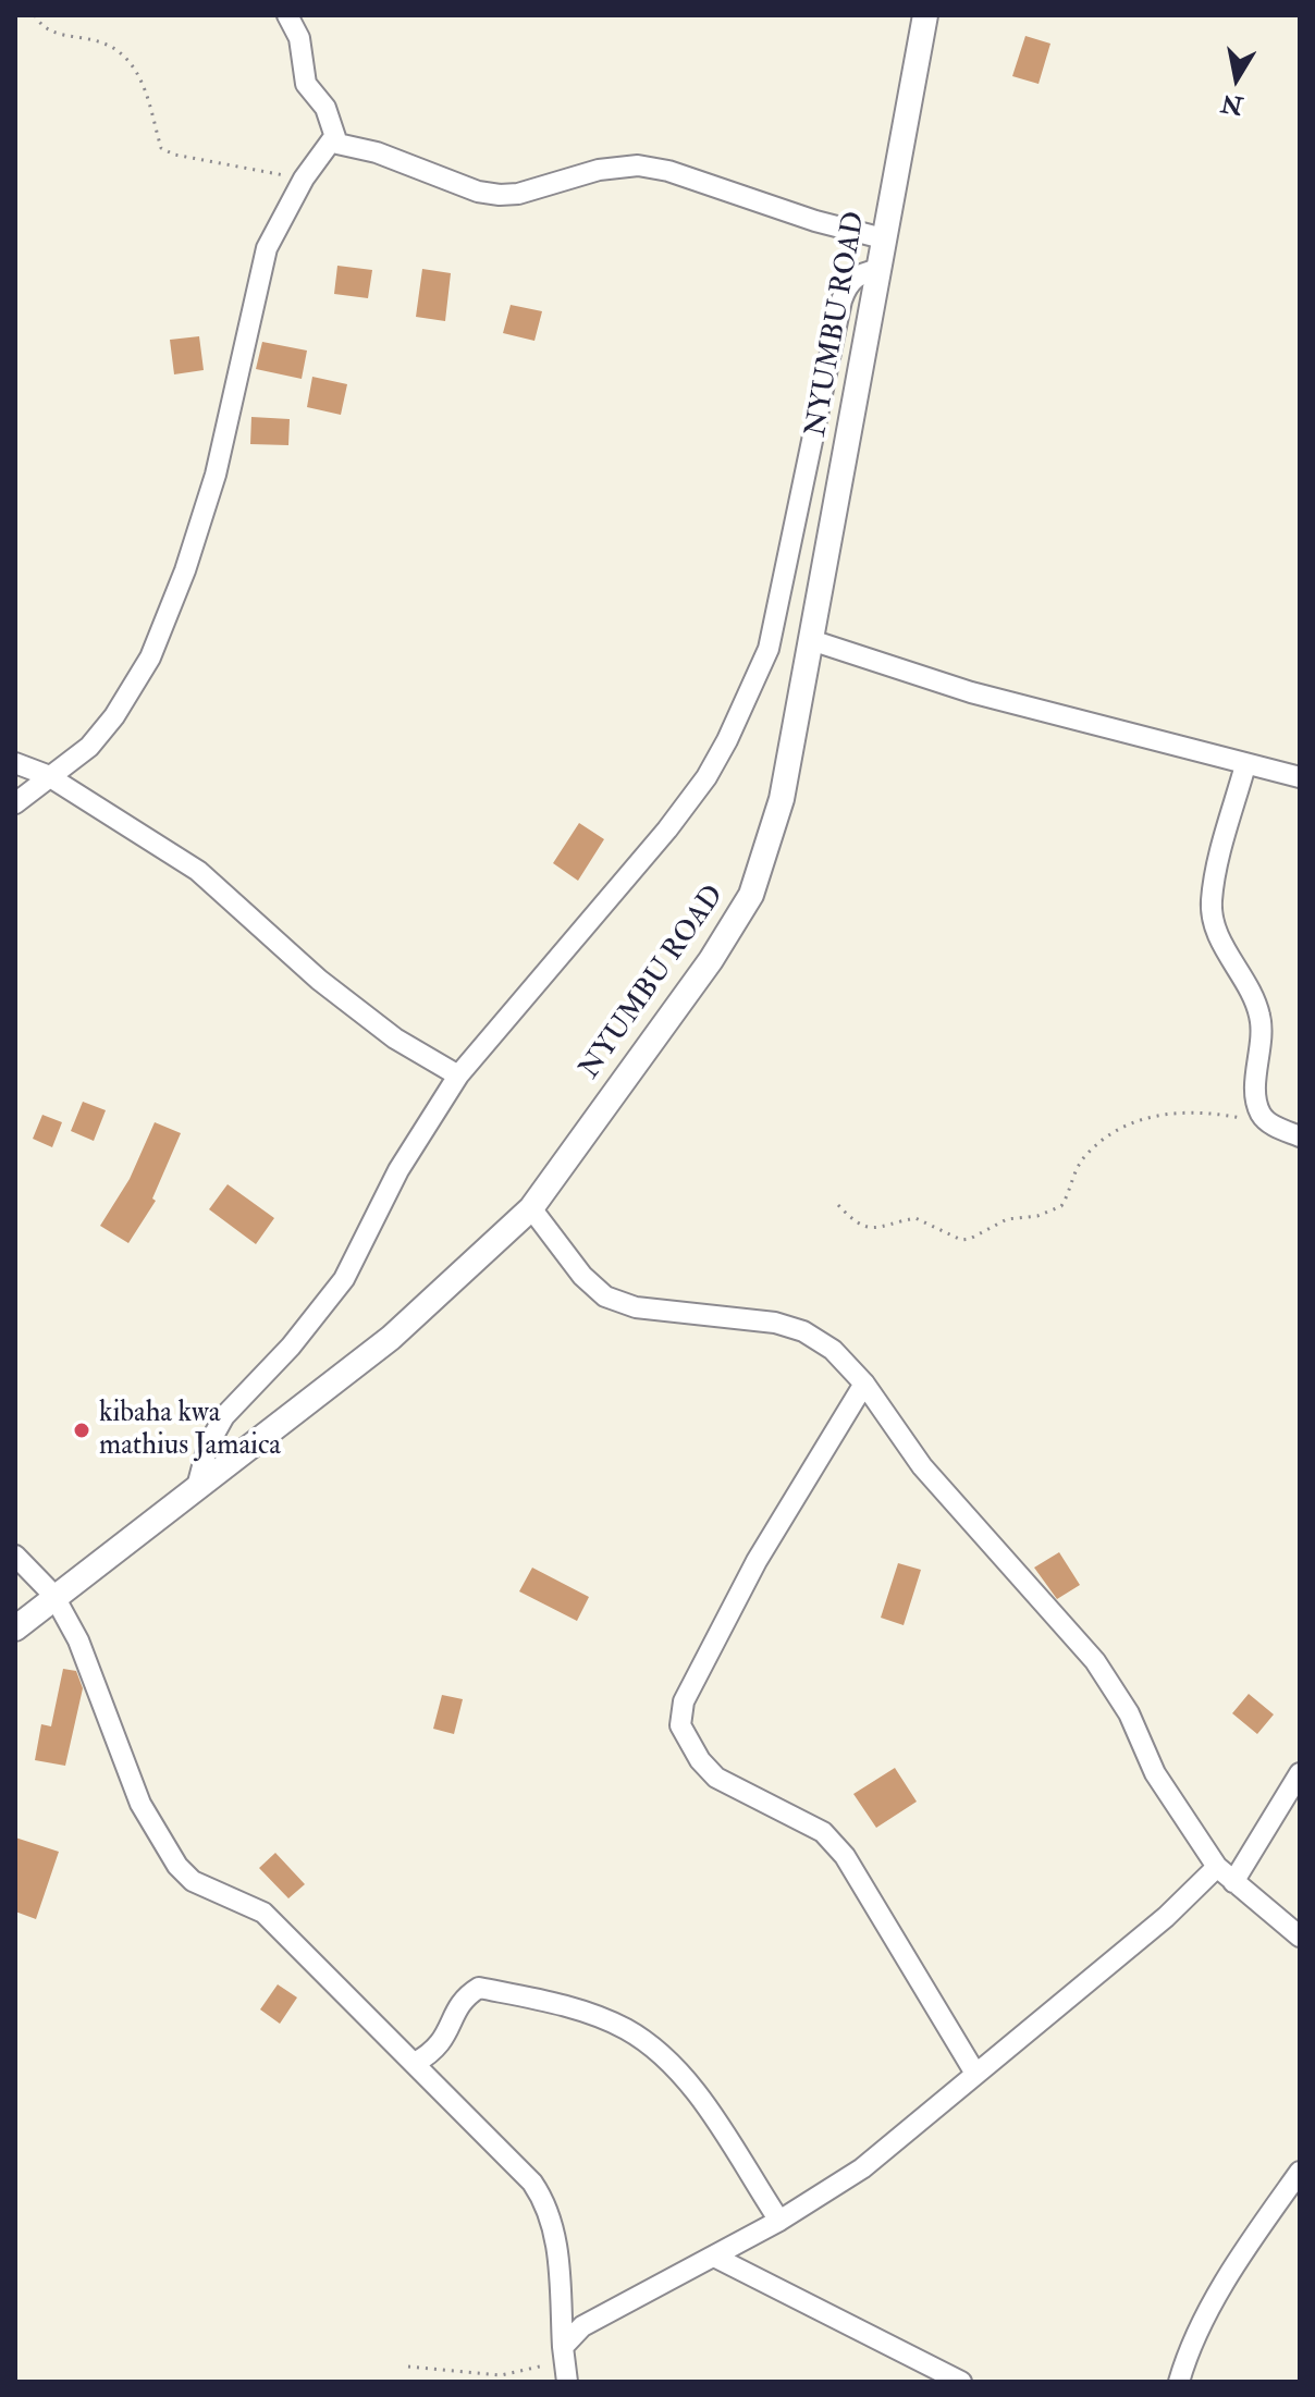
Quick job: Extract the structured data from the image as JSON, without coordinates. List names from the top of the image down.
{
  "streets": {
    "street": ["NYUMBU ROAD"]
  },
  "places": ["kibaha kwa mathius Jamaica"],
  "north": "bottom"
}
